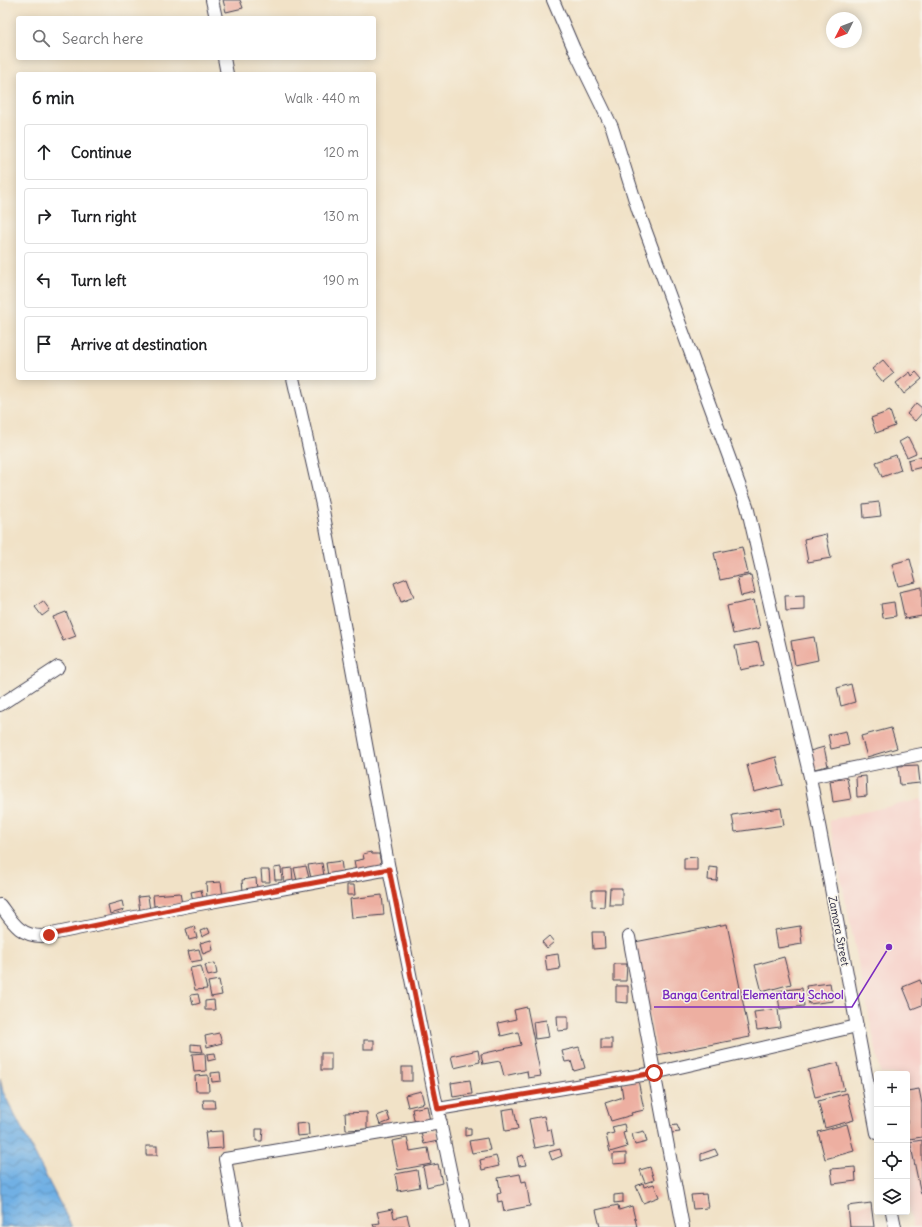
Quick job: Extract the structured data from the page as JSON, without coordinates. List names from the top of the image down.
{
  "streets": {
    "street": ["Zamora Street"]
  },
  "places": ["Banga Central Elementary School"],
  "north": "bottom left",
  "page": {
    "search": "Search here",
    "heading": ["6 min", "Walk · 440 m"],
    "list": [
      ["Continue", "120 m"],
      ["Turn right", "130 m"],
      ["Turn left", "190 m"],
      "Arrive at destination"
    ],
    "map_buttons": ["+", "−"]
  }
}
